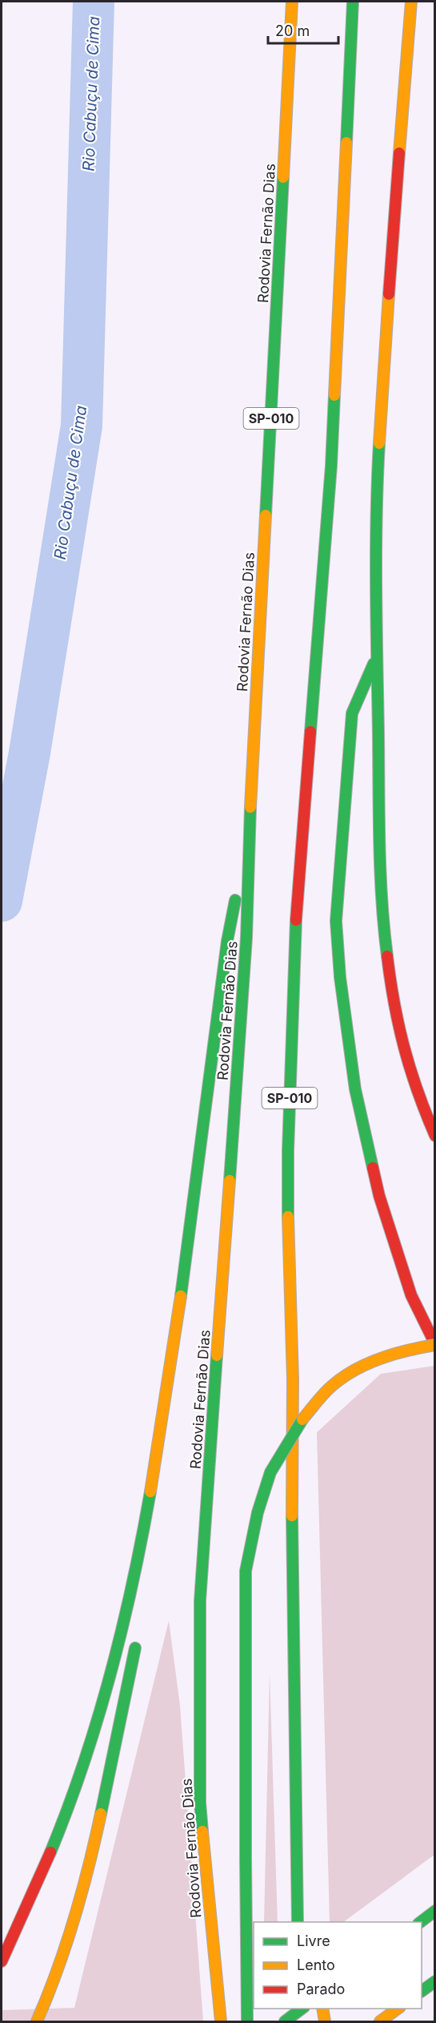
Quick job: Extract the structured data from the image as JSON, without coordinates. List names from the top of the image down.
{
  "streets": {
    "highway": ["Rodovia Fernão Dias", "SP-010"]
  },
  "water": ["Rio Cabuçu de Cima"],
  "legend": ["Livre", "Lento", "Parado"],
  "scale_bar": "20 m"
}
